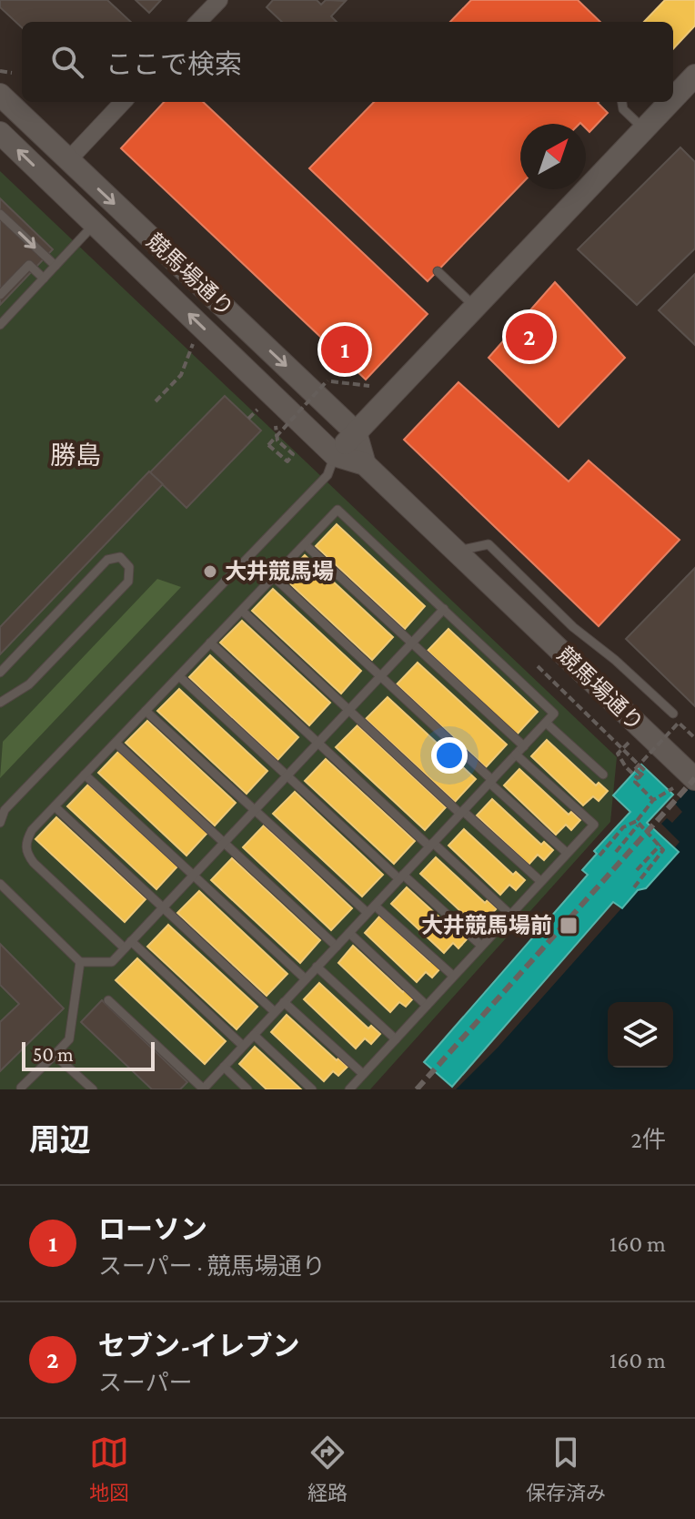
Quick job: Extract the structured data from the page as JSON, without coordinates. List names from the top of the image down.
{
  "streets": {
    "street": ["競馬場通り"]
  },
  "districts": ["勝島"],
  "places": {
    "other": ["大井競馬場"],
    "transit": ["大井競馬場前"]
  },
  "scale_bar": "50 m",
  "north": "top right",
  "page": {
    "search": "ここで検索",
    "pins": ["2", "1"],
    "scale": "50 m",
    "heading": ["周辺", "2件"],
    "list": [
      {
        "mark": "1",
        "name": "ローソン",
        "note": "スーパー · 競馬場通り",
        "value": "160 m"
      },
      {
        "mark": "2",
        "name": "セブン-イレブン",
        "note": "スーパー",
        "value": "160 m"
      }
    ],
    "nav": ["地図", "経路", "保存済み"]
  }
}
